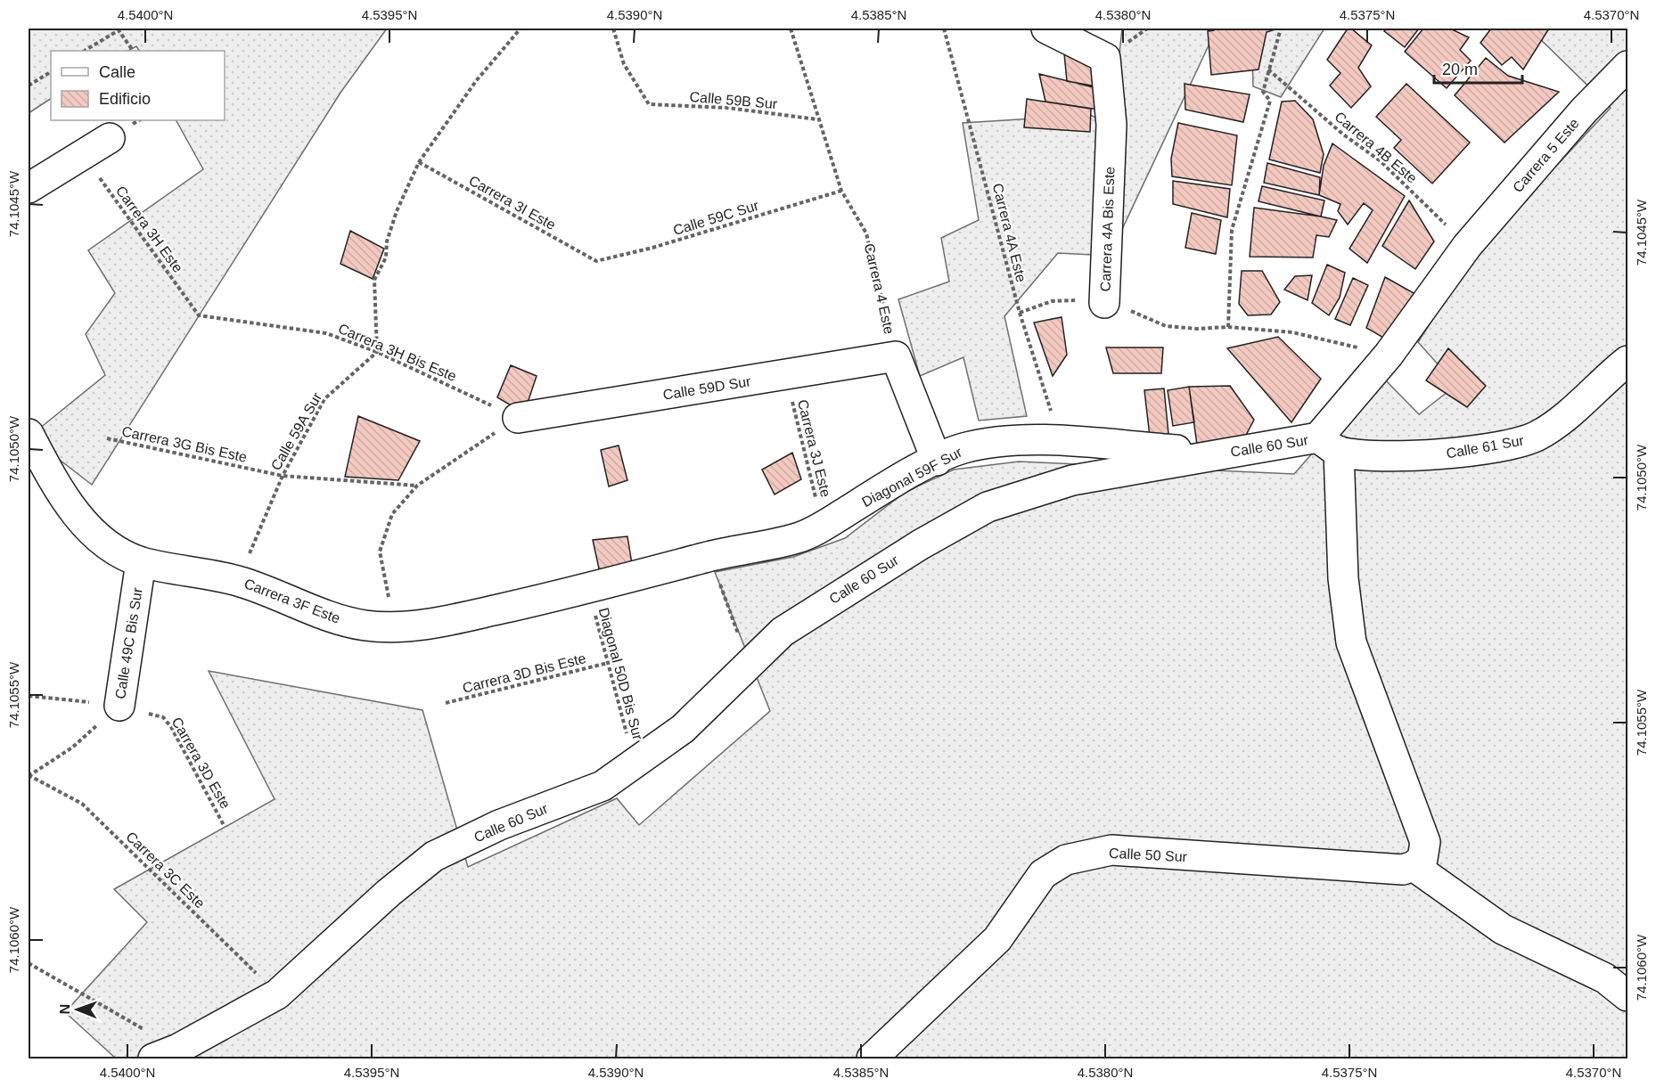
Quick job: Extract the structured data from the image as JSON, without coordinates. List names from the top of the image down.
{
  "streets": {
    "street": [
      "Carrera 5 Este",
      "Carrera 4A Bis Este",
      "Calle 59D Sur",
      "Calle 60 Sur",
      "Calle 61 Sur",
      "Diagonal 59F Sur",
      "Carrera 3F Este",
      "Calle 49C Bis Sur",
      "Calle 50 Sur"
    ],
    "path": [
      "Calle 59B Sur",
      "Carrera 4B Este",
      "Carrera 3I Este",
      "Calle 59C Sur",
      "Carrera 3H Este",
      "Carrera 4A Este",
      "Carrera 4 Este",
      "Carrera 3H Bis Este",
      "Calle 59A Sur",
      "Carrera 3G Bis Este",
      "Carrera 3J Este",
      "Carrera 3D Bis Este",
      "Diagonal 50D Bis Sur",
      "Carrera 3D Este",
      "Carrera 3C Este"
    ]
  },
  "crossings": [
    ["Calle 59B Sur", "Carrera 4 Este"],
    ["Carrera 4B Este", "Carrera 5 Este"],
    ["Carrera 4B Este", "Calle 60 Sur"],
    ["Carrera 5 Este", "Calle 60 Sur"],
    ["Carrera 3I Este", "Calle 59C Sur"],
    ["Calle 59C Sur", "Carrera 4 Este"],
    ["Carrera 3H Este", "Carrera 3H Bis Este"],
    ["Carrera 4A Bis Este", "Calle 60 Sur"],
    ["Carrera 4A Este", "Diagonal 59F Sur"],
    ["Carrera 4 Este", "Calle 59D Sur"],
    ["Carrera 3H Bis Este", "Calle 59D Sur"],
    ["Carrera 3H Bis Este", "Calle 59A Sur"],
    ["Calle 59D Sur", "Carrera 3J Este"],
    ["Calle 59A Sur", "Carrera 3G Bis Este"],
    ["Calle 59A Sur", "Carrera 3F Este"],
    ["Calle 60 Sur", "Calle 61 Sur"],
    ["Calle 60 Sur", "Diagonal 59F Sur"],
    ["Calle 60 Sur", "Diagonal 50D Bis Sur"],
    ["Calle 60 Sur", "Carrera 3C Este"],
    ["Carrera 3J Este", "Diagonal 59F Sur"],
    ["Diagonal 59F Sur", "Carrera 3F Este"],
    ["Carrera 3F Este", "Calle 49C Bis Sur"],
    ["Carrera 3F Este", "Diagonal 50D Bis Sur"],
    ["Calle 49C Bis Sur", "Carrera 3D Este"],
    ["Calle 49C Bis Sur", "Carrera 3C Este"],
    ["Carrera 3D Bis Este", "Diagonal 50D Bis Sur"]
  ],
  "legend": ["Calle", "Edificio"],
  "scale_bar": "20 m",
  "north": "left",
  "coordinates": [
    "4.5400°N",
    "4.5395°N",
    "4.5390°N",
    "4.5385°N",
    "4.5380°N",
    "4.5375°N",
    "4.5370°N",
    "74.1045°W",
    "74.1050°W",
    "74.1055°W",
    "74.1060°W"
  ]
}
